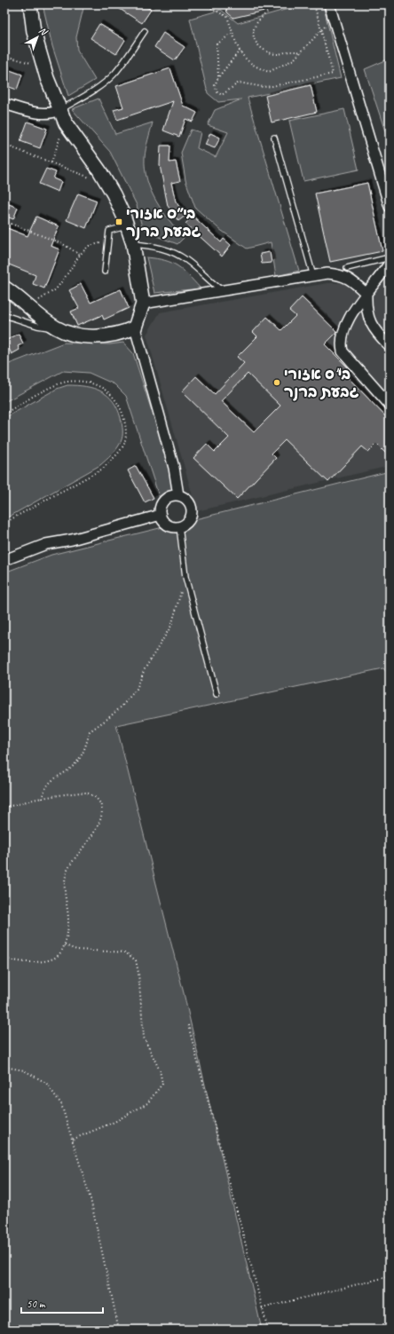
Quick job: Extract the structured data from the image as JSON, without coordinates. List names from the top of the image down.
{
  "places": {
    "transit": ["בי״ס אזורי גבעת ברנר"],
    "other": ["בי\"ס אזורי גבעת ברנר"]
  },
  "scale_bar": "50 m",
  "north": "top right"
}
